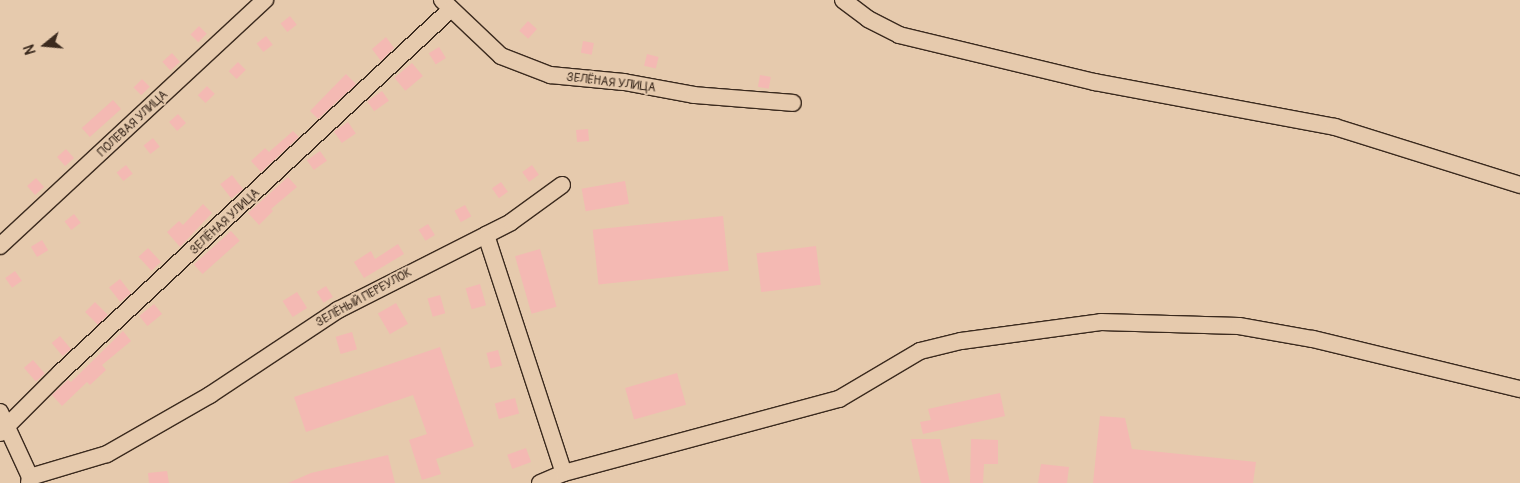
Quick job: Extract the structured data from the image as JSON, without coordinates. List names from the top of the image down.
{
  "streets": {
    "street": ["ЗЕЛЁНАЯ УЛИЦА", "ПОЛЕВАЯ УЛИЦА", "ЗЕЛЁНЫЙ ПЕРЕУЛОК"]
  },
  "north": "left"
}
